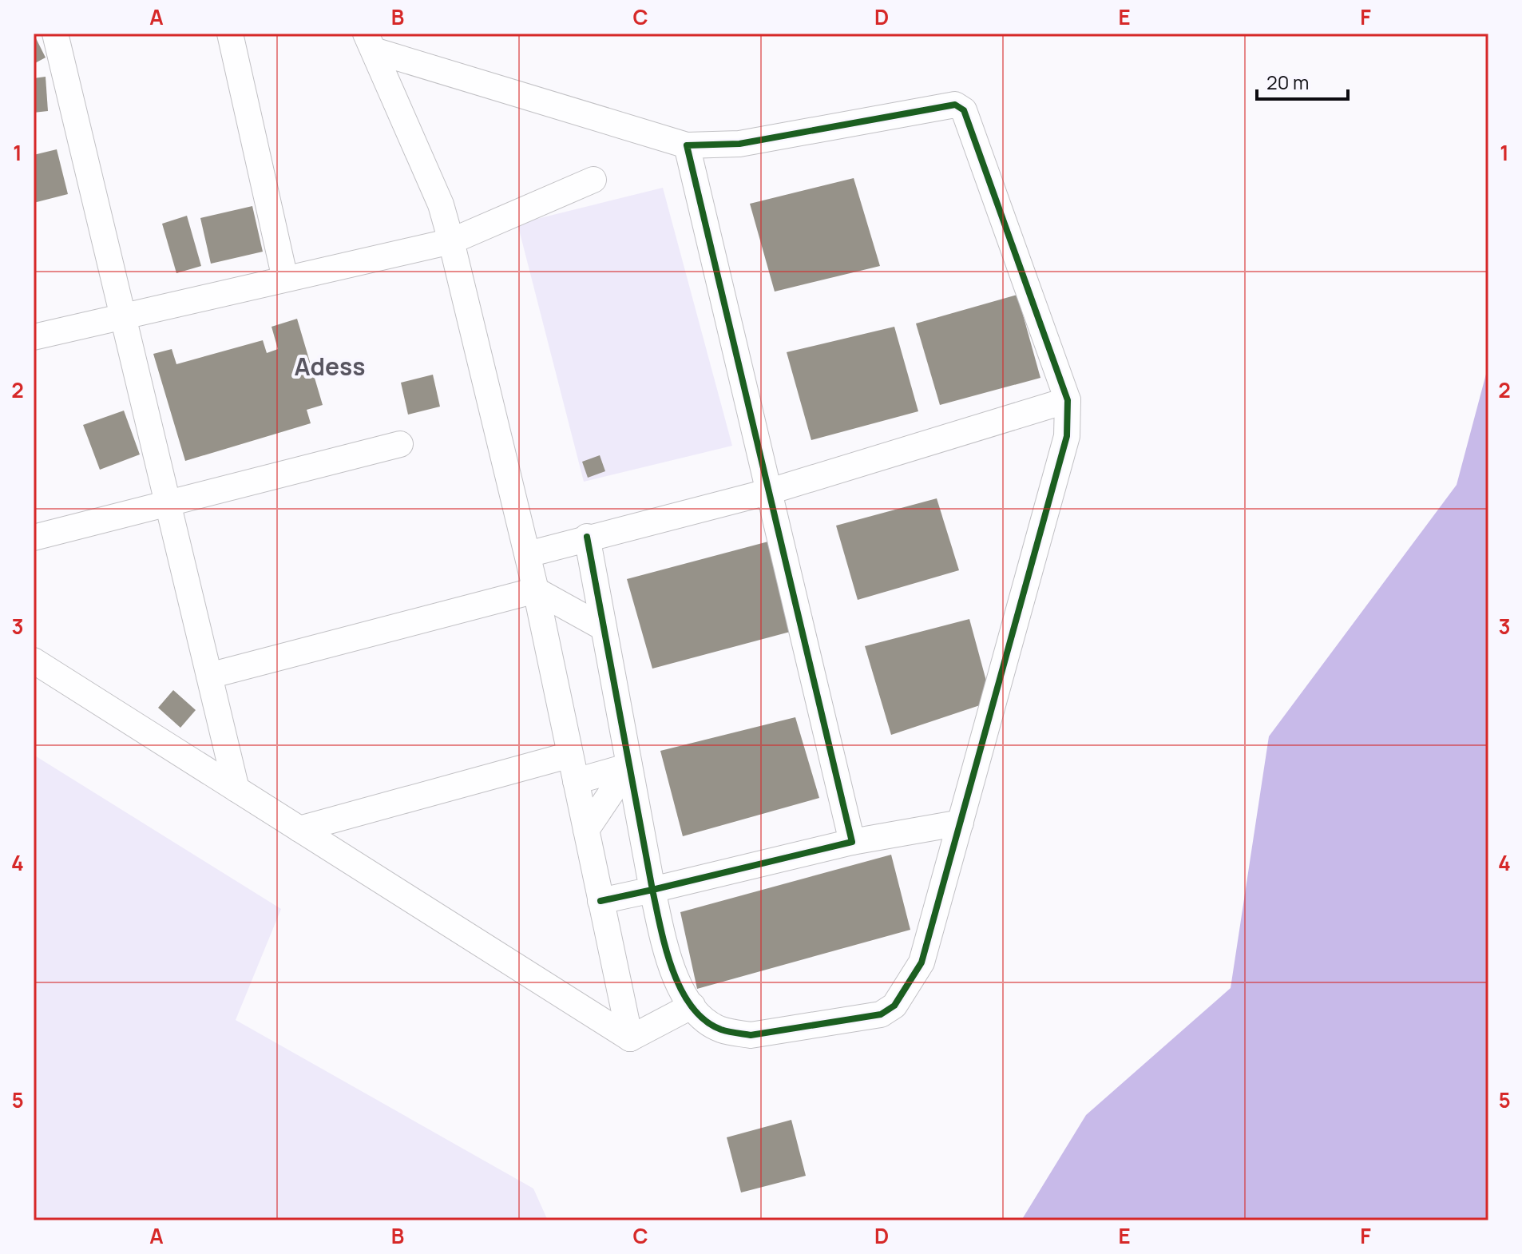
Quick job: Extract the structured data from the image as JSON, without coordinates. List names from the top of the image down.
{
  "districts": ["Adess"],
  "scale_bar": "20 m",
  "grid": {
    "columns": [
      "A",
      "B",
      "C",
      "D",
      "E",
      "F"
    ],
    "rows": [
      "1",
      "2",
      "3",
      "4",
      "5"
    ]
  }
}
